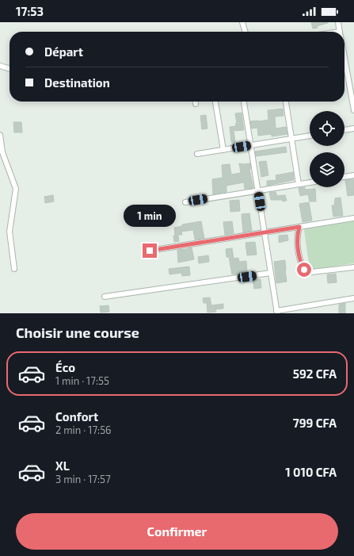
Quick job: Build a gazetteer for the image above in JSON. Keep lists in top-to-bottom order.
{
  "page": {
    "status": "17:53",
    "banner": ["Départ", "Destination"],
    "bubble": "1 min",
    "heading": "Choisir une course",
    "list": [
      {
        "name": "Éco",
        "note": "1 min · 17:55",
        "value": "592 CFA"
      },
      {
        "name": "Confort",
        "note": "2 min · 17:56",
        "value": "799 CFA"
      },
      {
        "name": "XL",
        "note": "3 min · 17:57",
        "value": "1 010 CFA"
      }
    ],
    "buttons": "Confirmer"
  }
}
